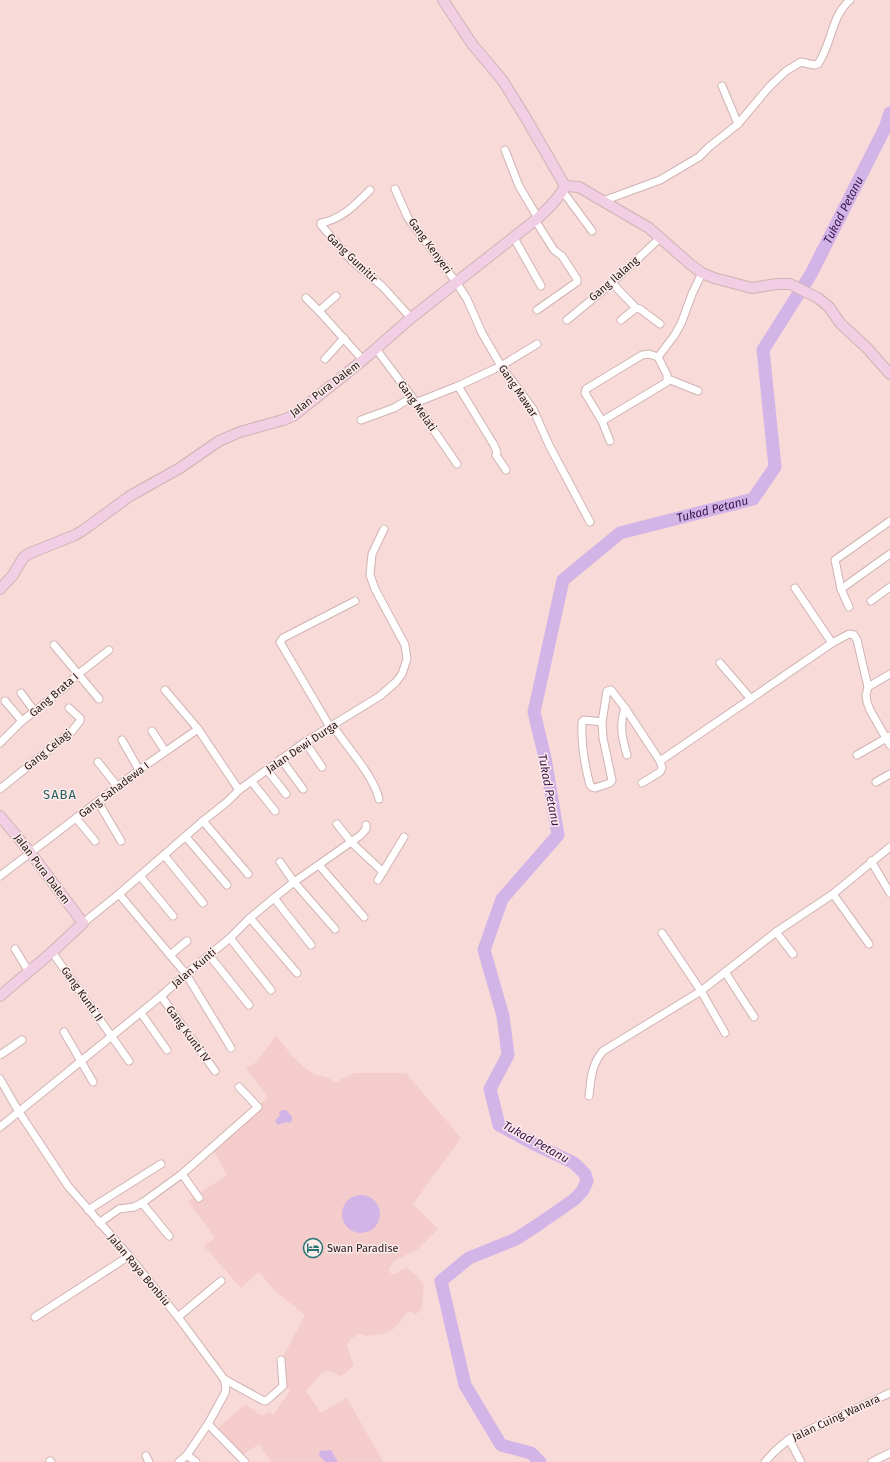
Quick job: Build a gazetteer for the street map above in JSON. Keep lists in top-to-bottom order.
{
  "streets": {
    "street": [
      "Gang Kenyeri",
      "Gang Gumitir",
      "Gang Ilalang",
      "Jalan Pura Dalem",
      "Gang Mawar",
      "Gang Melati",
      "Gang Brata I",
      "Jalan Dewi Durga",
      "Gang Celagi",
      "Gang Sahadewa I",
      "Jalan Kunti",
      "Gang Kunti II",
      "Gang Kunti IV",
      "Jalan Raya Bonbiu",
      "Jalan Cuing Wanara"
    ]
  },
  "crossings": [
    ["Gang Kenyeri", "Jalan Pura Dalem"],
    ["Gang Kenyeri", "Gang Mawar"],
    ["Gang Gumitir", "Jalan Pura Dalem"],
    ["Jalan Pura Dalem", "Gang Mawar"],
    ["Jalan Pura Dalem", "Gang Melati"],
    ["Jalan Pura Dalem", "Jalan Dewi Durga"],
    ["Jalan Pura Dalem", "Gang Sahadewa I"],
    ["Jalan Kunti", "Gang Kunti II"],
    ["Jalan Kunti", "Gang Kunti IV"],
    ["Jalan Kunti", "Jalan Raya Bonbiu"]
  ],
  "districts": ["SABA"],
  "water": ["Tukad Petanu"],
  "places": {
    "hotel": ["Swan Paradise"]
  }
}
